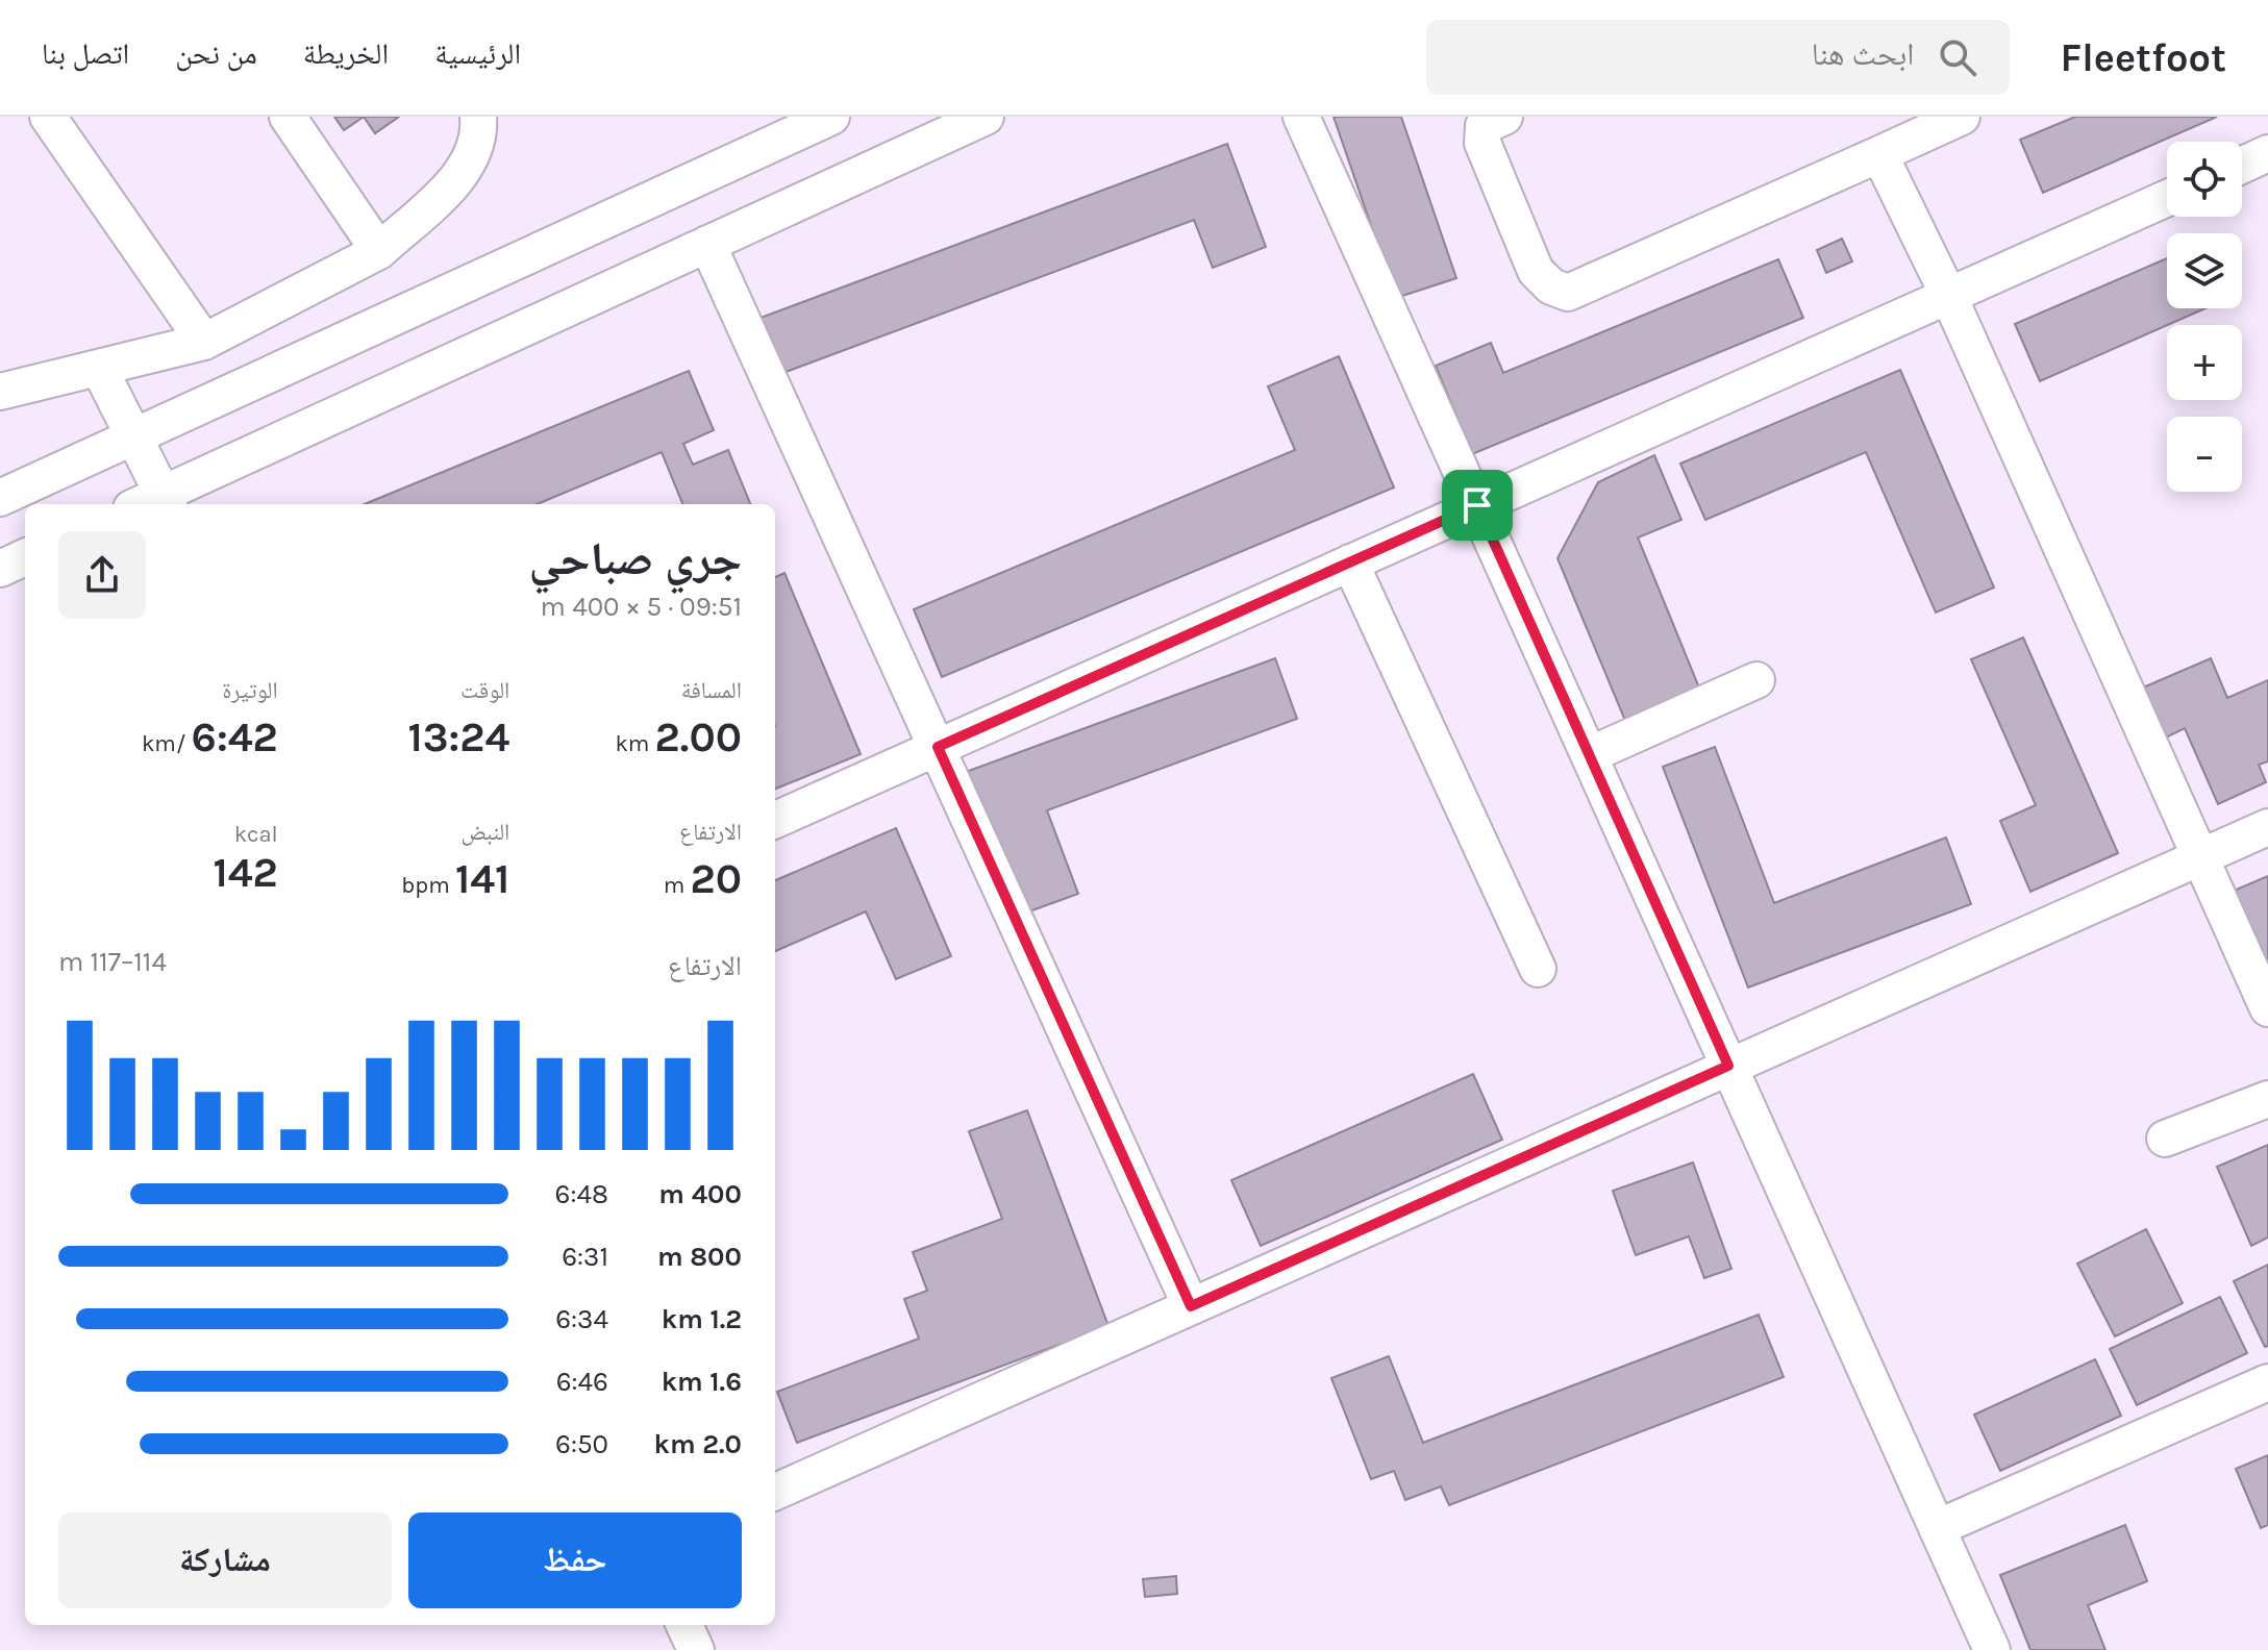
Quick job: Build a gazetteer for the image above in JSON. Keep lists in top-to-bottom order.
{
  "page": {
    "header": "Fleetfoot",
    "search": "ابحث هنا",
    "nav": [
      "الرئيسية",
      "الخريطة",
      "من نحن",
      "اتصل بنا"
    ],
    "map_buttons": ["+", "−"],
    "heading": ["جري صباحي", "09:51 · 5 × 400 m"],
    "stats": [
      ["المسافة", "2.00 km"],
      ["الوقت", "13:24"],
      ["الوتيرة", "6:42 /km"],
      ["الارتفاع", "20 m"],
      ["النبض", "141 bpm"],
      ["kcal", "142"]
    ],
    "chart": ["الارتفاع", "114–117 m"],
    "list": [
      {
        "name": "400 m",
        "note": "6:48"
      },
      {
        "name": "800 m",
        "note": "6:31"
      },
      {
        "name": "1.2 km",
        "note": "6:34"
      },
      {
        "name": "1.6 km",
        "note": "6:46"
      },
      {
        "name": "2.0 km",
        "note": "6:50"
      }
    ],
    "buttons": ["حفظ", "مشاركة"]
  }
}
